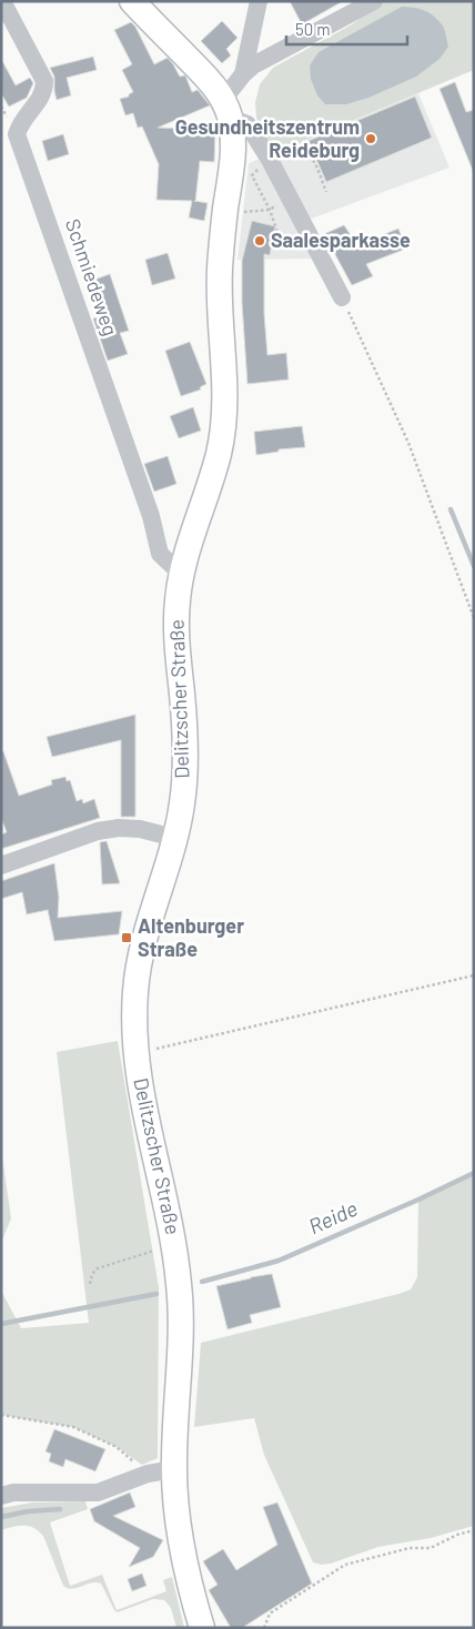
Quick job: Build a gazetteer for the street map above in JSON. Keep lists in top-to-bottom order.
{
  "streets": {
    "main road": ["Delitzscher Straße"],
    "street": ["Schmiedeweg"]
  },
  "crossings": [
    ["Schmiedeweg", "Delitzscher Straße"]
  ],
  "water": ["Reide"],
  "places": {
    "other": ["Gesundheitszentrum Reideburg", "Saalesparkasse"],
    "transit": ["Altenburger Straße"]
  },
  "scale_bar": "50 m"
}
